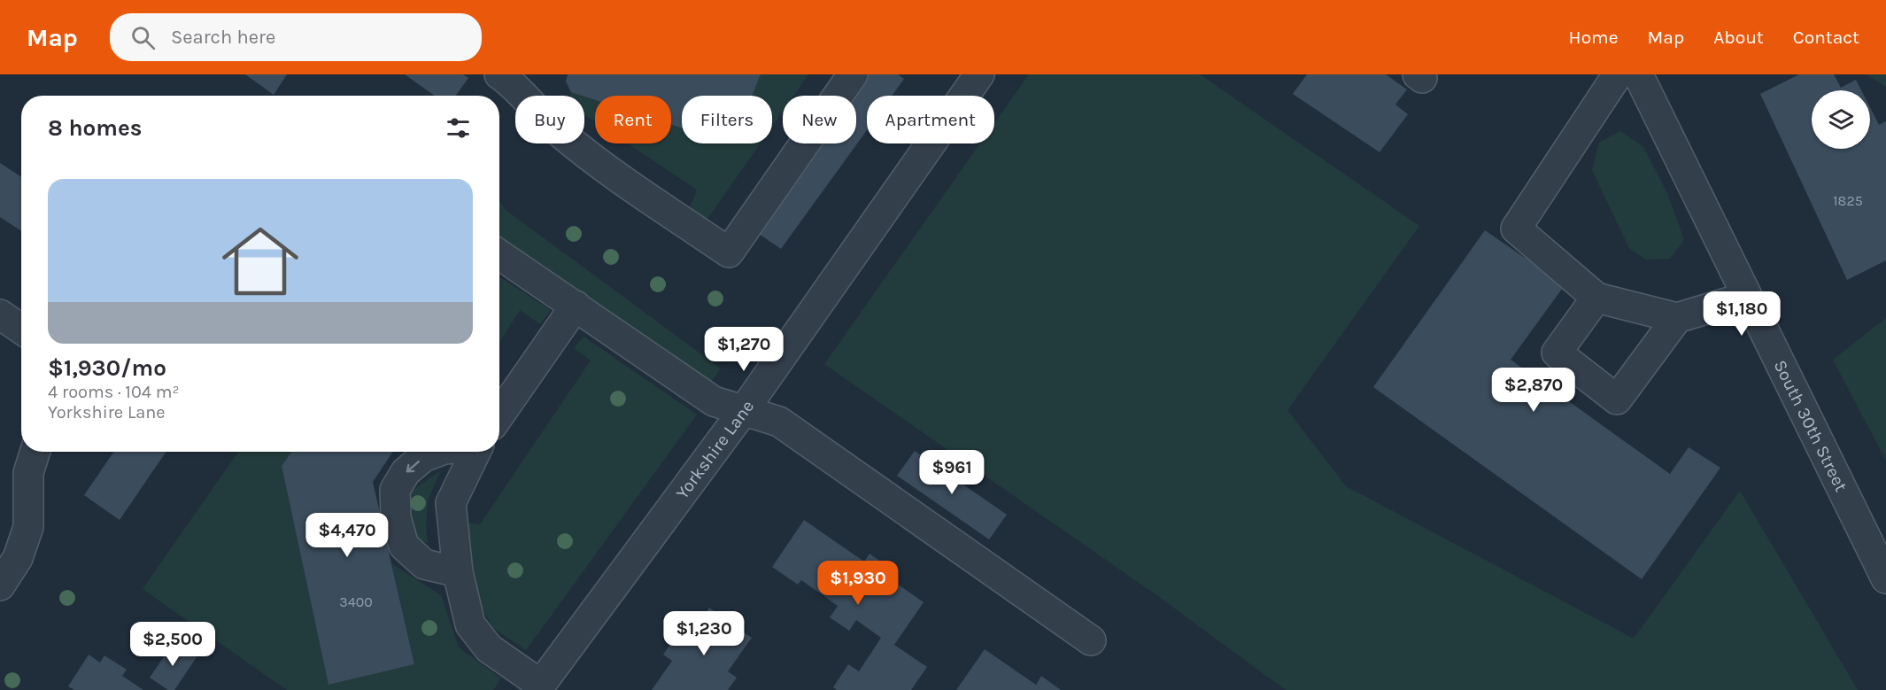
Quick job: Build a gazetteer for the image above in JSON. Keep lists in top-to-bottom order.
{
  "streets": {
    "street": ["South 30th Street", "Yorkshire Lane"]
  },
  "house_numbers": ["1825", "3400"],
  "page": {
    "header": "Map",
    "search": "Search here",
    "nav": [
      "Home",
      "Map",
      "About",
      "Contact"
    ],
    "chip": [
      "Buy",
      "Rent",
      "Filters",
      "New",
      "Apartment"
    ],
    "heading": "8 homes",
    "list": [
      {
        "name": "$1,930/mo",
        "note": "4 rooms · 104 m² · Yorkshire Lane"
      }
    ],
    "price": [
      "$1,180",
      "$1,270",
      "$2,870",
      "$961",
      "$4,470",
      "$1,930",
      "$1,230",
      "$2,500"
    ]
  }
}
